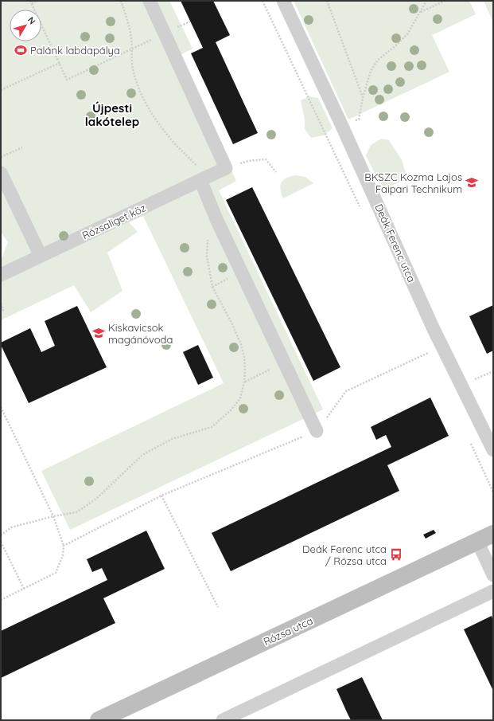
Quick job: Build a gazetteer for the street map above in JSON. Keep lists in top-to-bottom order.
{
  "streets": {
    "street": ["Rózsaliget köz", "Deák Ferenc utca", "Rózsa utca"]
  },
  "districts": ["Újpesti lakótelep"],
  "places": {
    "sports": ["Palánk labdapálya"],
    "school or university": ["BKSZC Kozma Lajos Faipari Technikum", "Kiskavicsok magánóvoda"],
    "bus stop": ["Deák Ferenc utca / Rózsa utca"]
  },
  "north": "top right"
}
